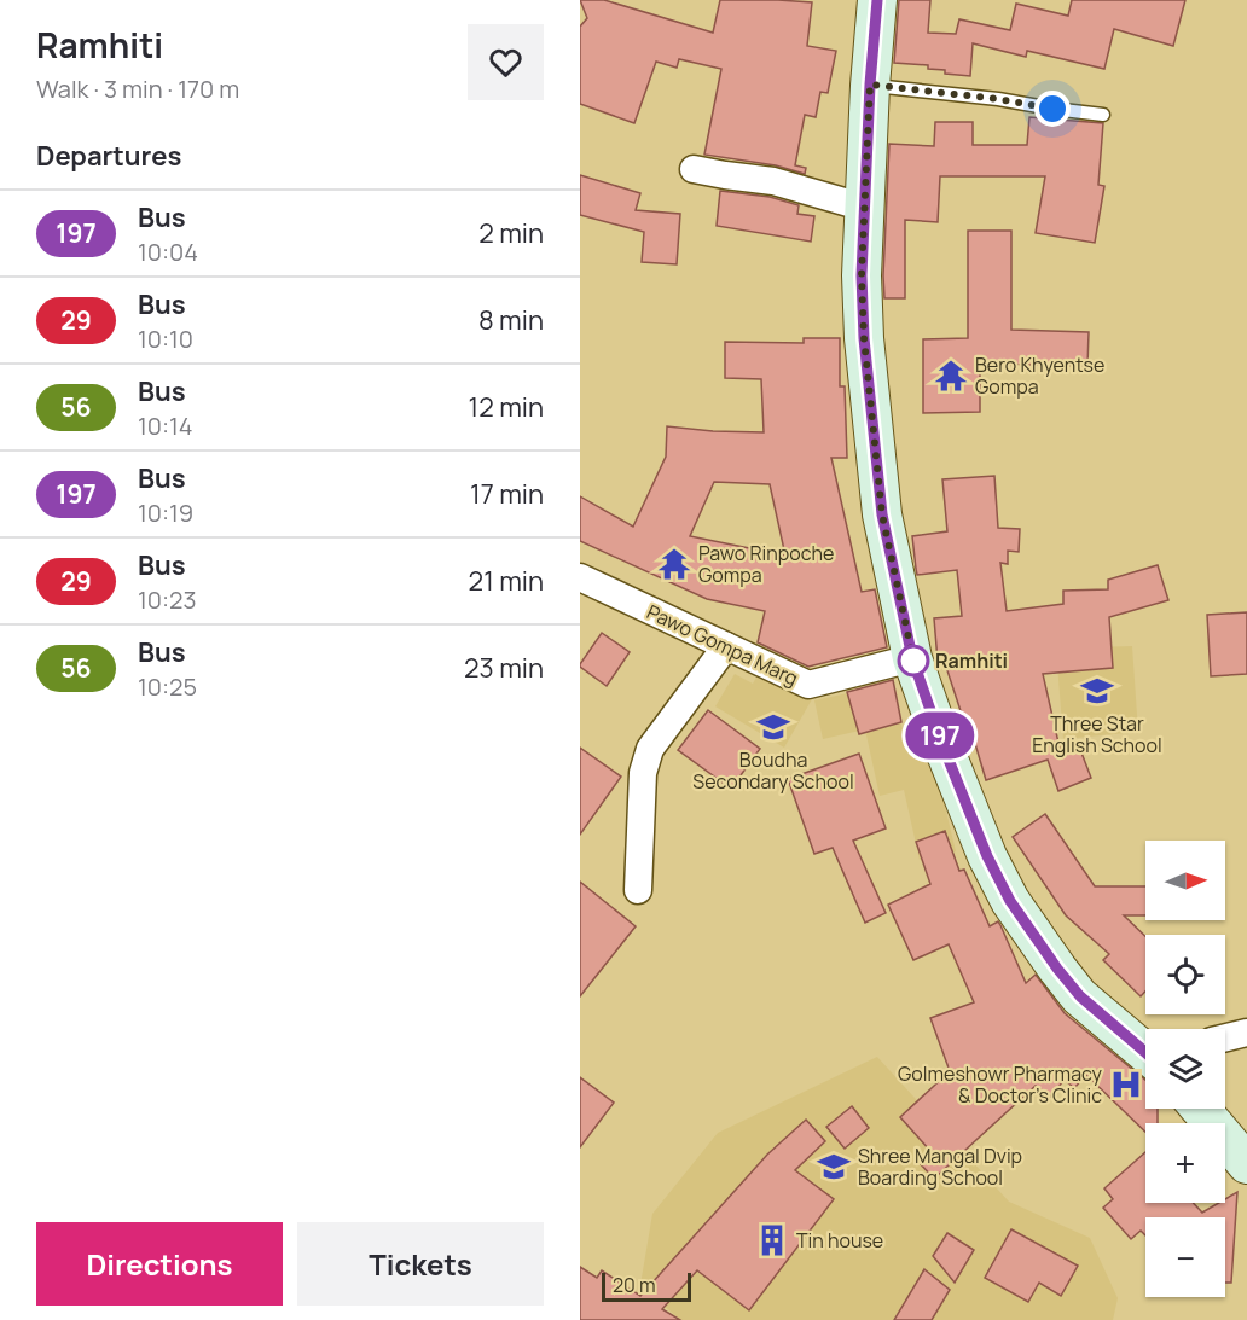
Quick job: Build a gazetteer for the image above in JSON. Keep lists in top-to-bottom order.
{
  "streets": {
    "street": ["Pawo Gompa Marg"]
  },
  "places": {
    "temple": ["Bero Khyentse Gompa", "Pawo Rinpoche Gompa"],
    "other": ["Ramhiti"],
    "school or university": ["Three Star English School", "Boudha Secondary School", "Shree Mangal Dvip Boarding School"],
    "hospital": ["Golmeshowr Pharmacy & Doctor's Clinic"],
    "building": ["Tin house"]
  },
  "lines": ["bus line 197"],
  "scale_bar": "20 m",
  "north": "right",
  "page": {
    "heading": [
      ["Ramhiti", "Walk · 3 min · 170 m"],
      "Departures"
    ],
    "on_map": "197",
    "list": [
      {
        "mark": "197",
        "name": "Bus",
        "note": "10:04",
        "value": "2 min"
      },
      {
        "mark": "29",
        "name": "Bus",
        "note": "10:10",
        "value": "8 min"
      },
      {
        "mark": "56",
        "name": "Bus",
        "note": "10:14",
        "value": "12 min"
      },
      {
        "mark": "197",
        "name": "Bus",
        "note": "10:19",
        "value": "17 min"
      },
      {
        "mark": "29",
        "name": "Bus",
        "note": "10:23",
        "value": "21 min"
      },
      {
        "mark": "56",
        "name": "Bus",
        "note": "10:25",
        "value": "23 min"
      }
    ],
    "map_buttons": ["+", "−"],
    "buttons": ["Directions", "Tickets"],
    "scale": "20 m"
  }
}
